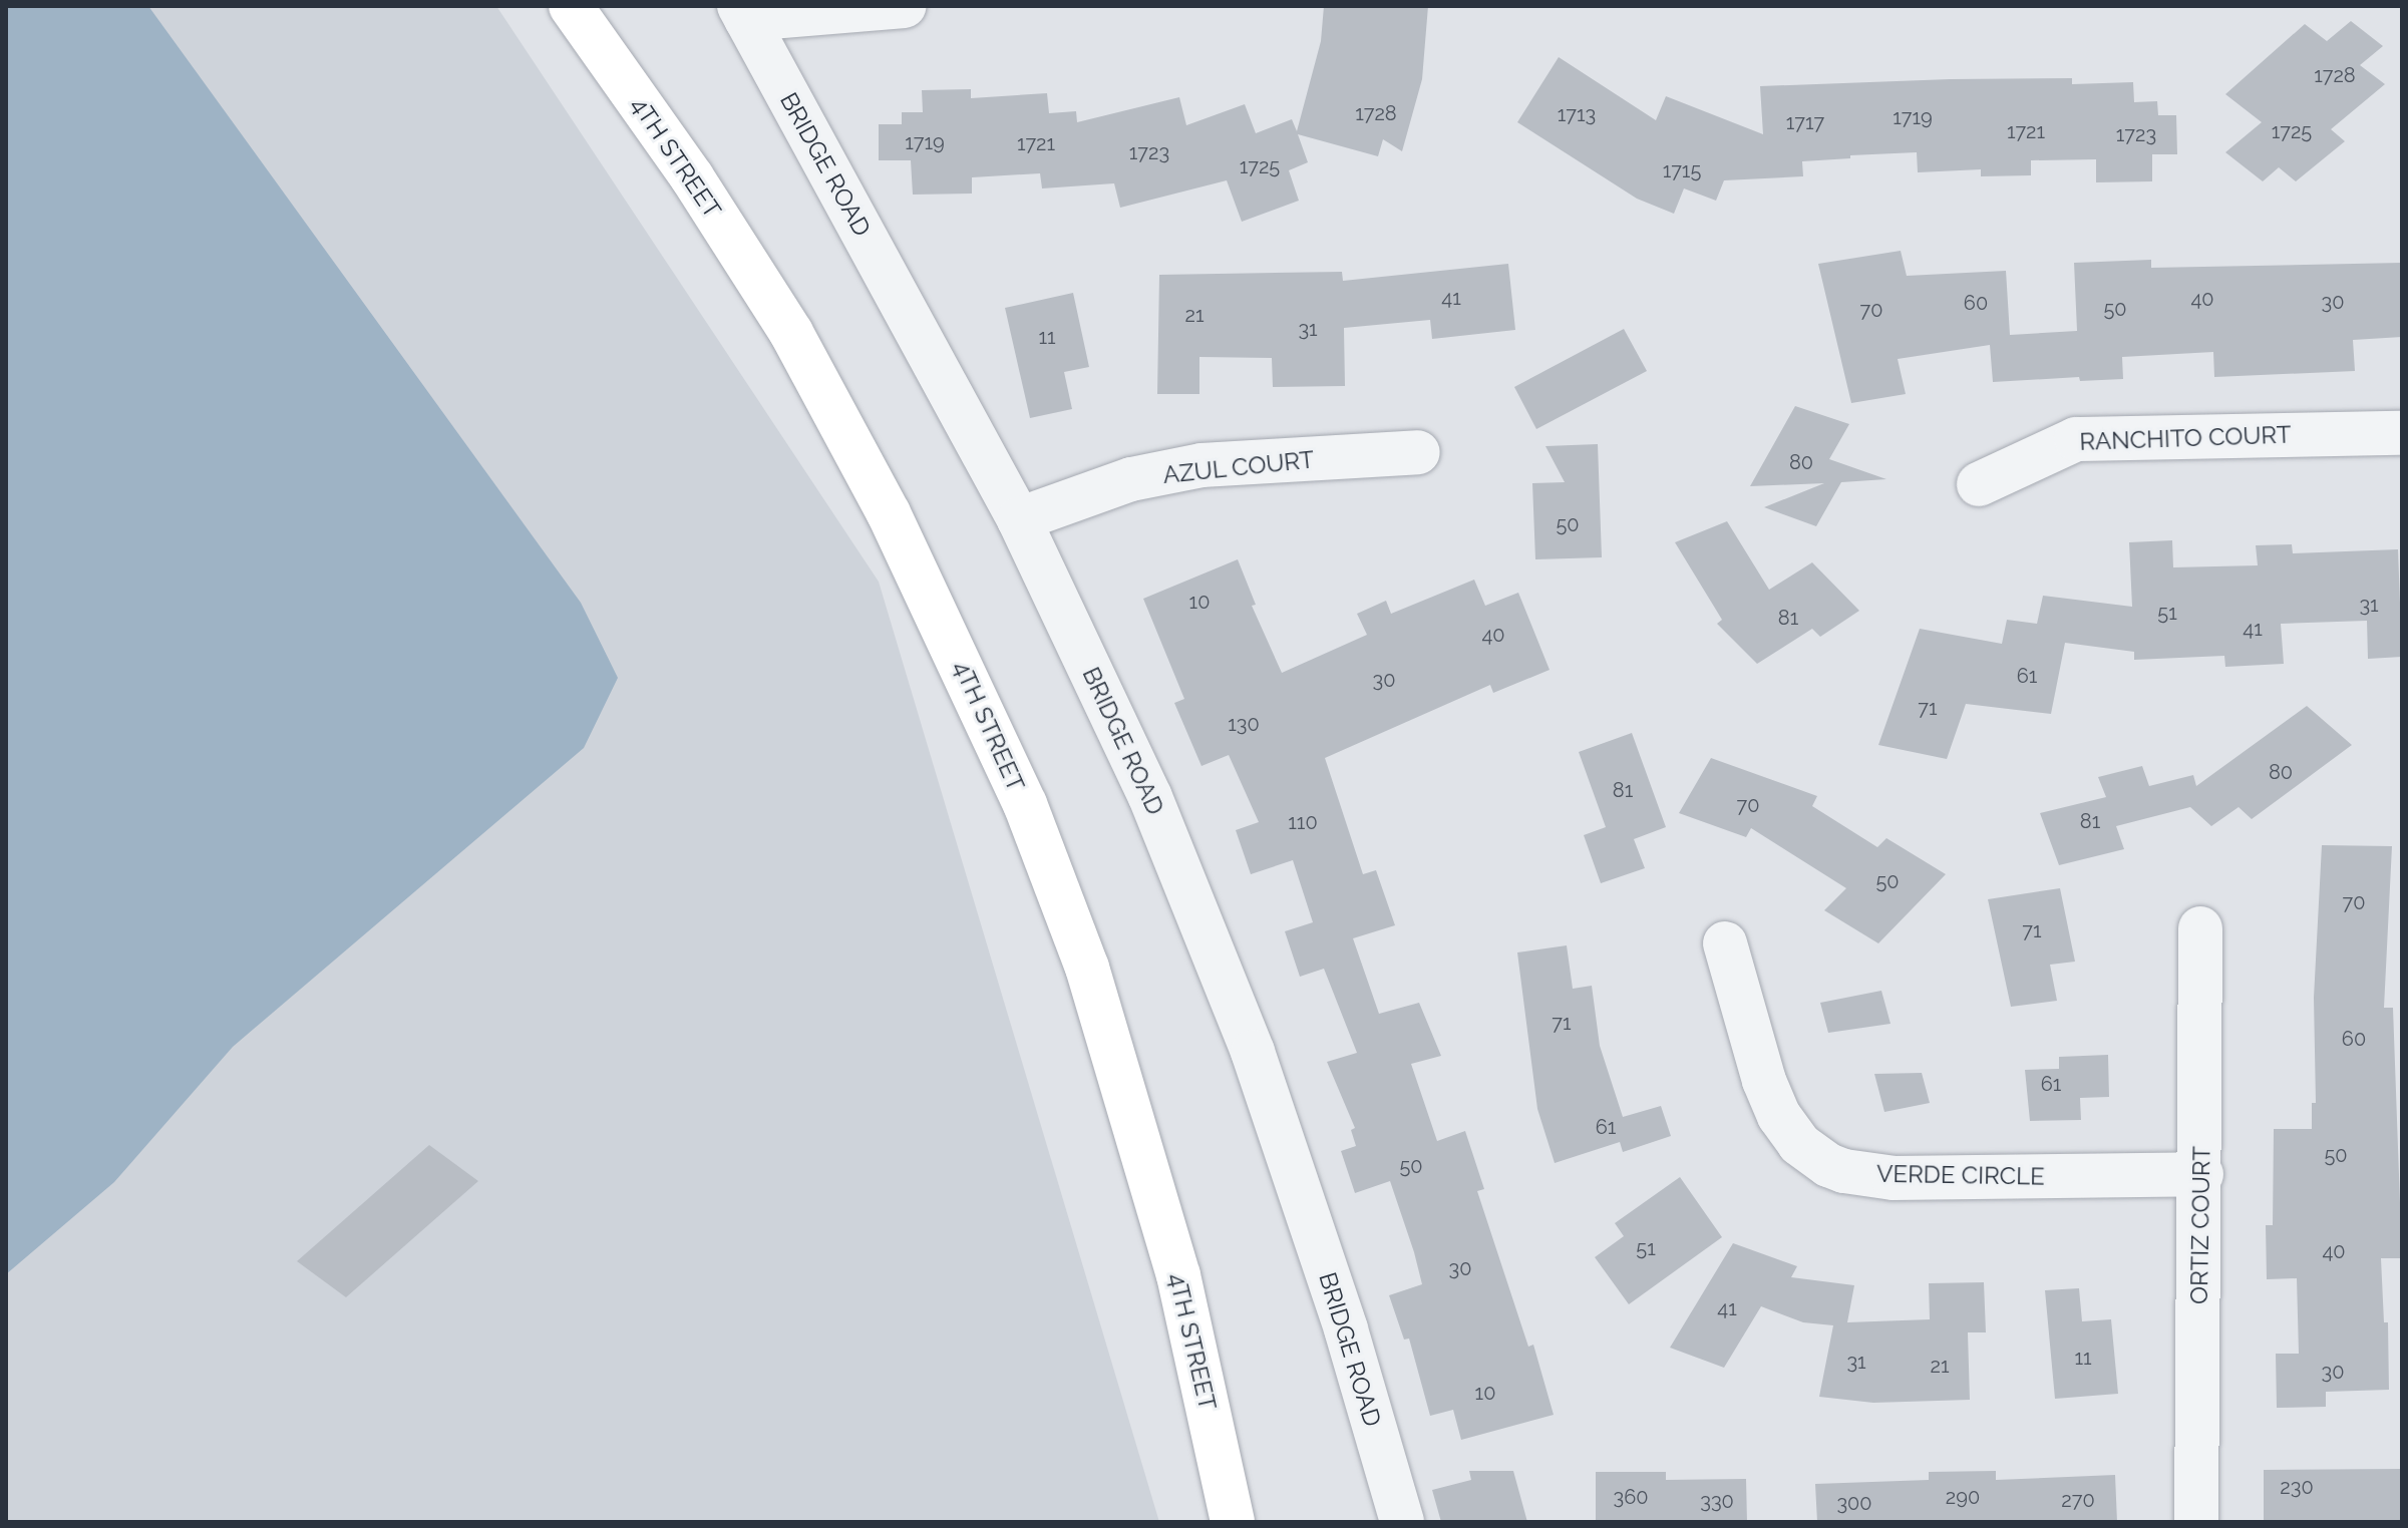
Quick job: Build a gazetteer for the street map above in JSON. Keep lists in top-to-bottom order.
{
  "streets": {
    "main road": ["4TH STREET"],
    "street": [
      "BRIDGE ROAD",
      "RANCHITO COURT",
      "AZUL COURT",
      "VERDE CIRCLE",
      "ORTIZ COURT"
    ]
  },
  "crossings": [
    ["BRIDGE ROAD", "AZUL COURT"],
    ["VERDE CIRCLE", "ORTIZ COURT"]
  ],
  "house_numbers": [
    "1728",
    "1728",
    "1713",
    "1719",
    "1717",
    "1721",
    "1725",
    "1723",
    "1719",
    "1721",
    "1723",
    "1725",
    "1715",
    "41",
    "40",
    "30",
    "60",
    "50",
    "70",
    "21",
    "31",
    "11",
    "80",
    "50",
    "10",
    "31",
    "51",
    "81",
    "41",
    "40",
    "61",
    "30",
    "71",
    "130",
    "80",
    "81",
    "70",
    "81",
    "110",
    "50",
    "70",
    "71",
    "71",
    "60",
    "61",
    "61",
    "50",
    "50",
    "51",
    "40",
    "30",
    "41",
    "11",
    "31",
    "21",
    "30",
    "10",
    "230",
    "360",
    "290",
    "270",
    "330",
    "300"
  ]
}
